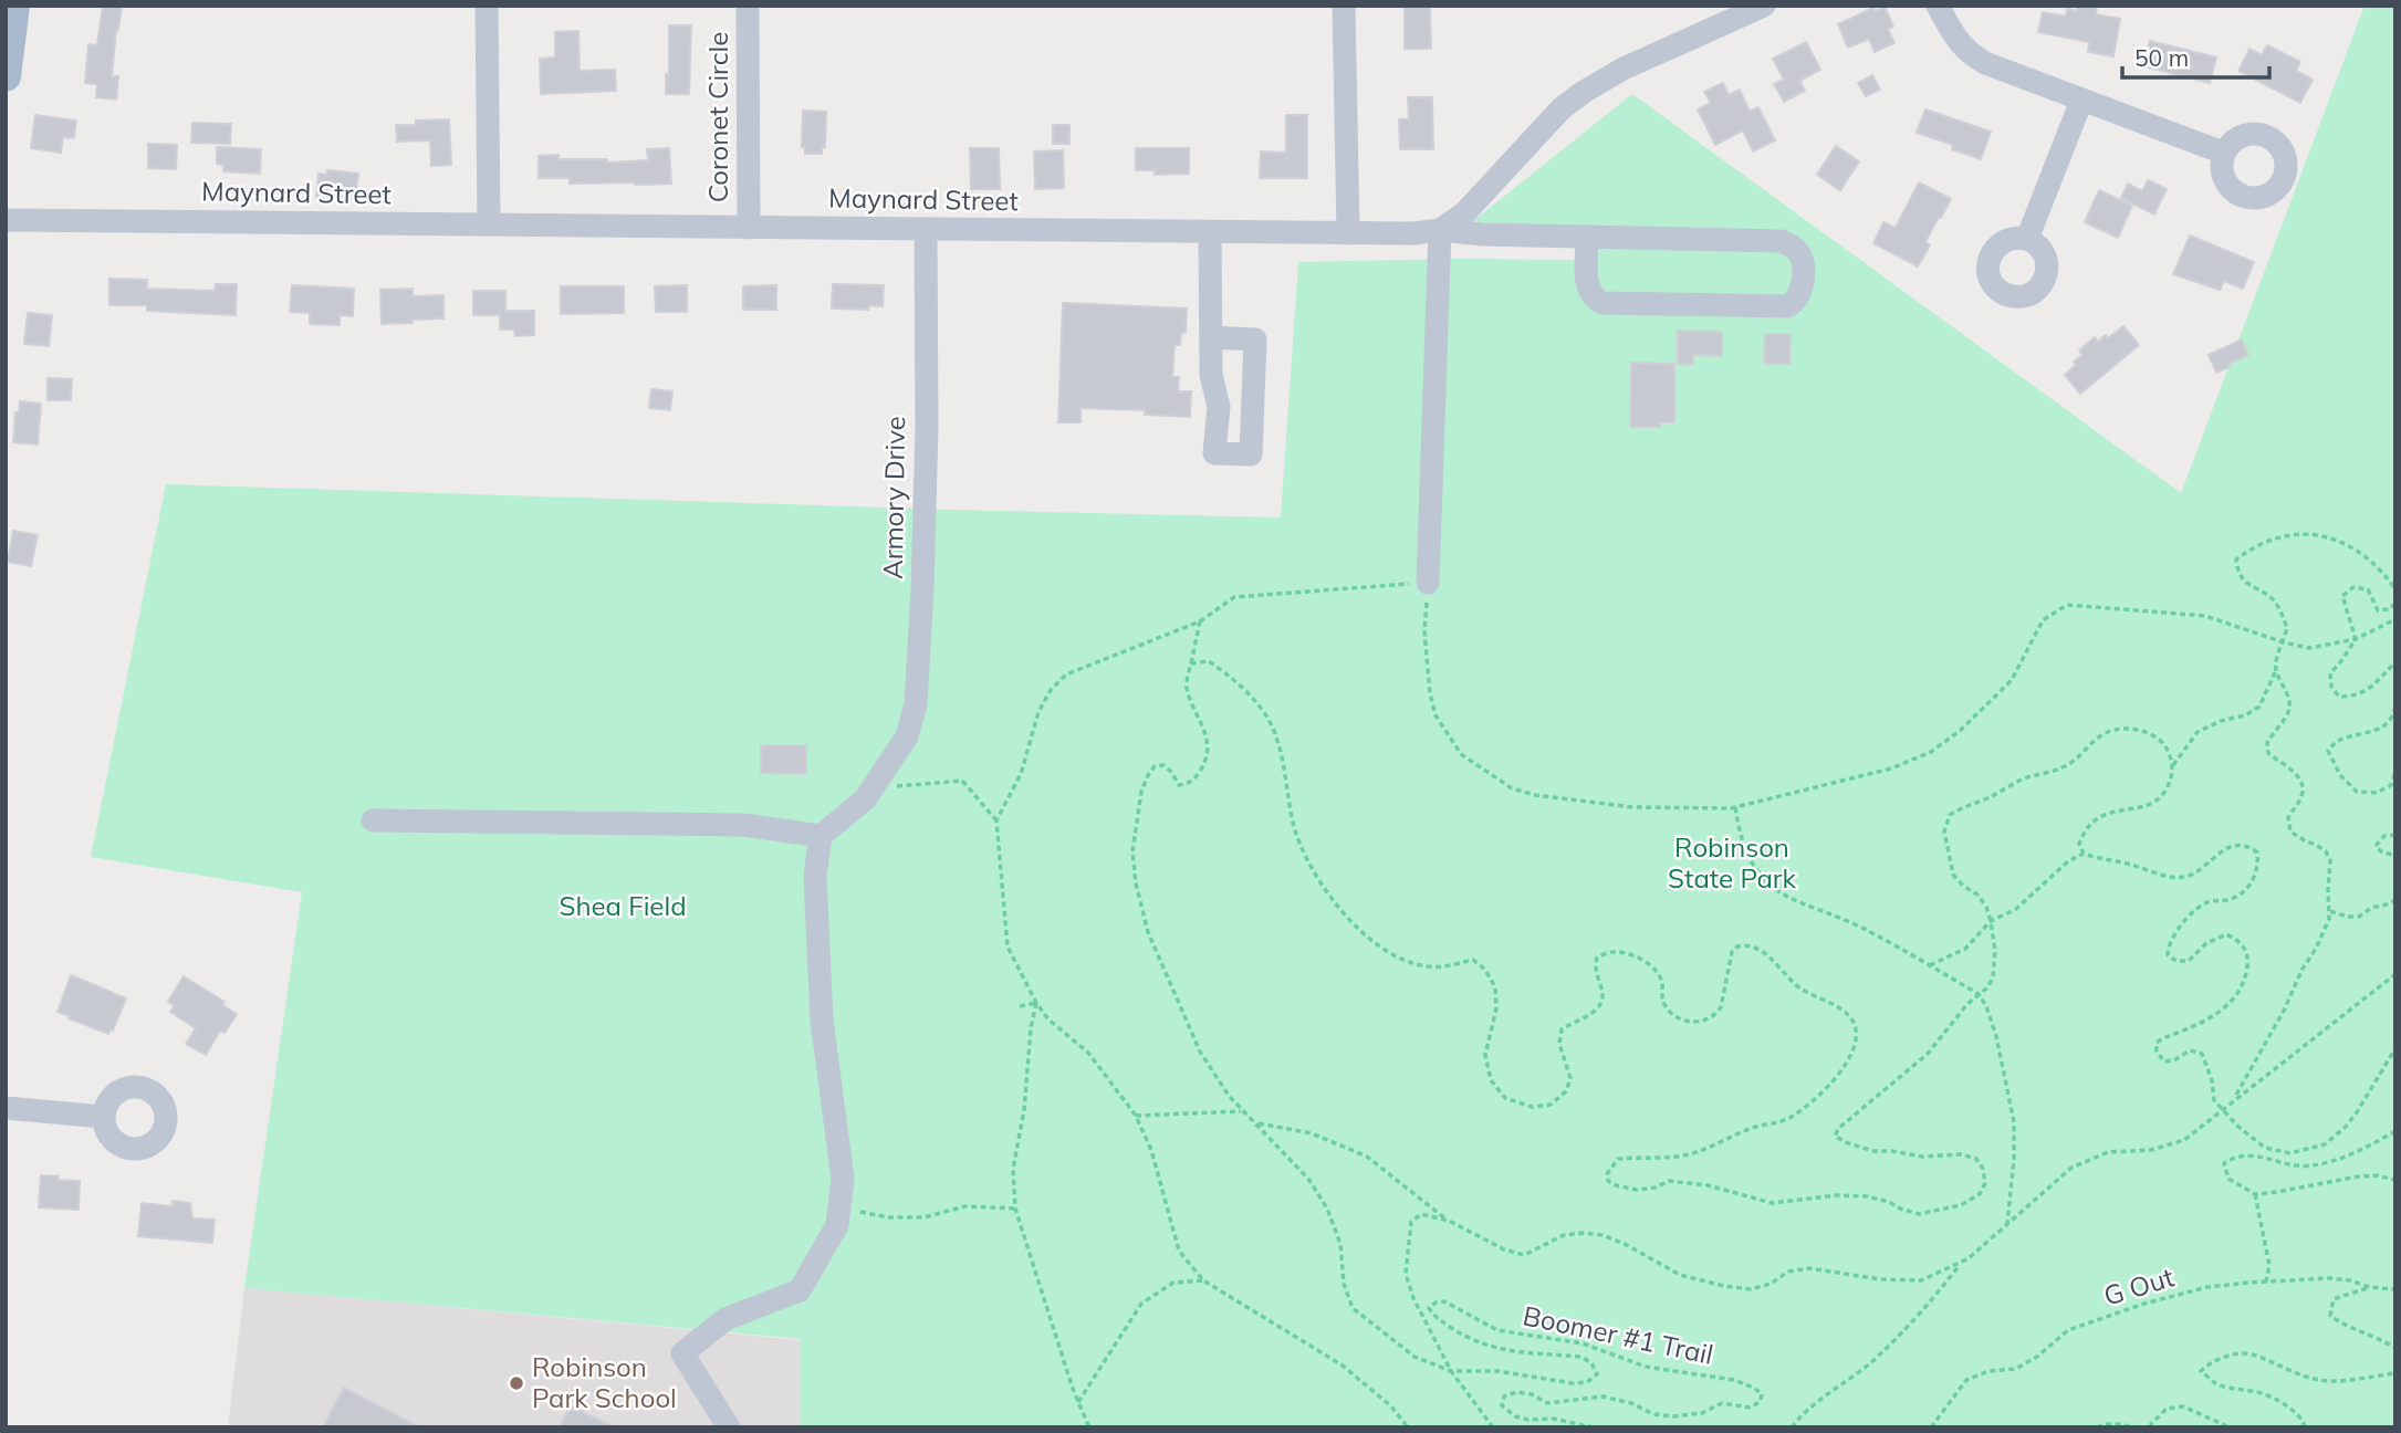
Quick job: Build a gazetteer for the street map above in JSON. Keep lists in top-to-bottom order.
{
  "streets": {
    "street": ["Coronet Circle", "Maynard Street", "Armory Drive"],
    "path": ["G Out", "Boomer #1 Trail"]
  },
  "crossings": [
    ["Coronet Circle", "Maynard Street"],
    ["Maynard Street", "Armory Drive"]
  ],
  "parks": ["Robinson State Park", "Shea Field"],
  "places": ["Robinson Park School"],
  "scale_bar": "50 m"
}
